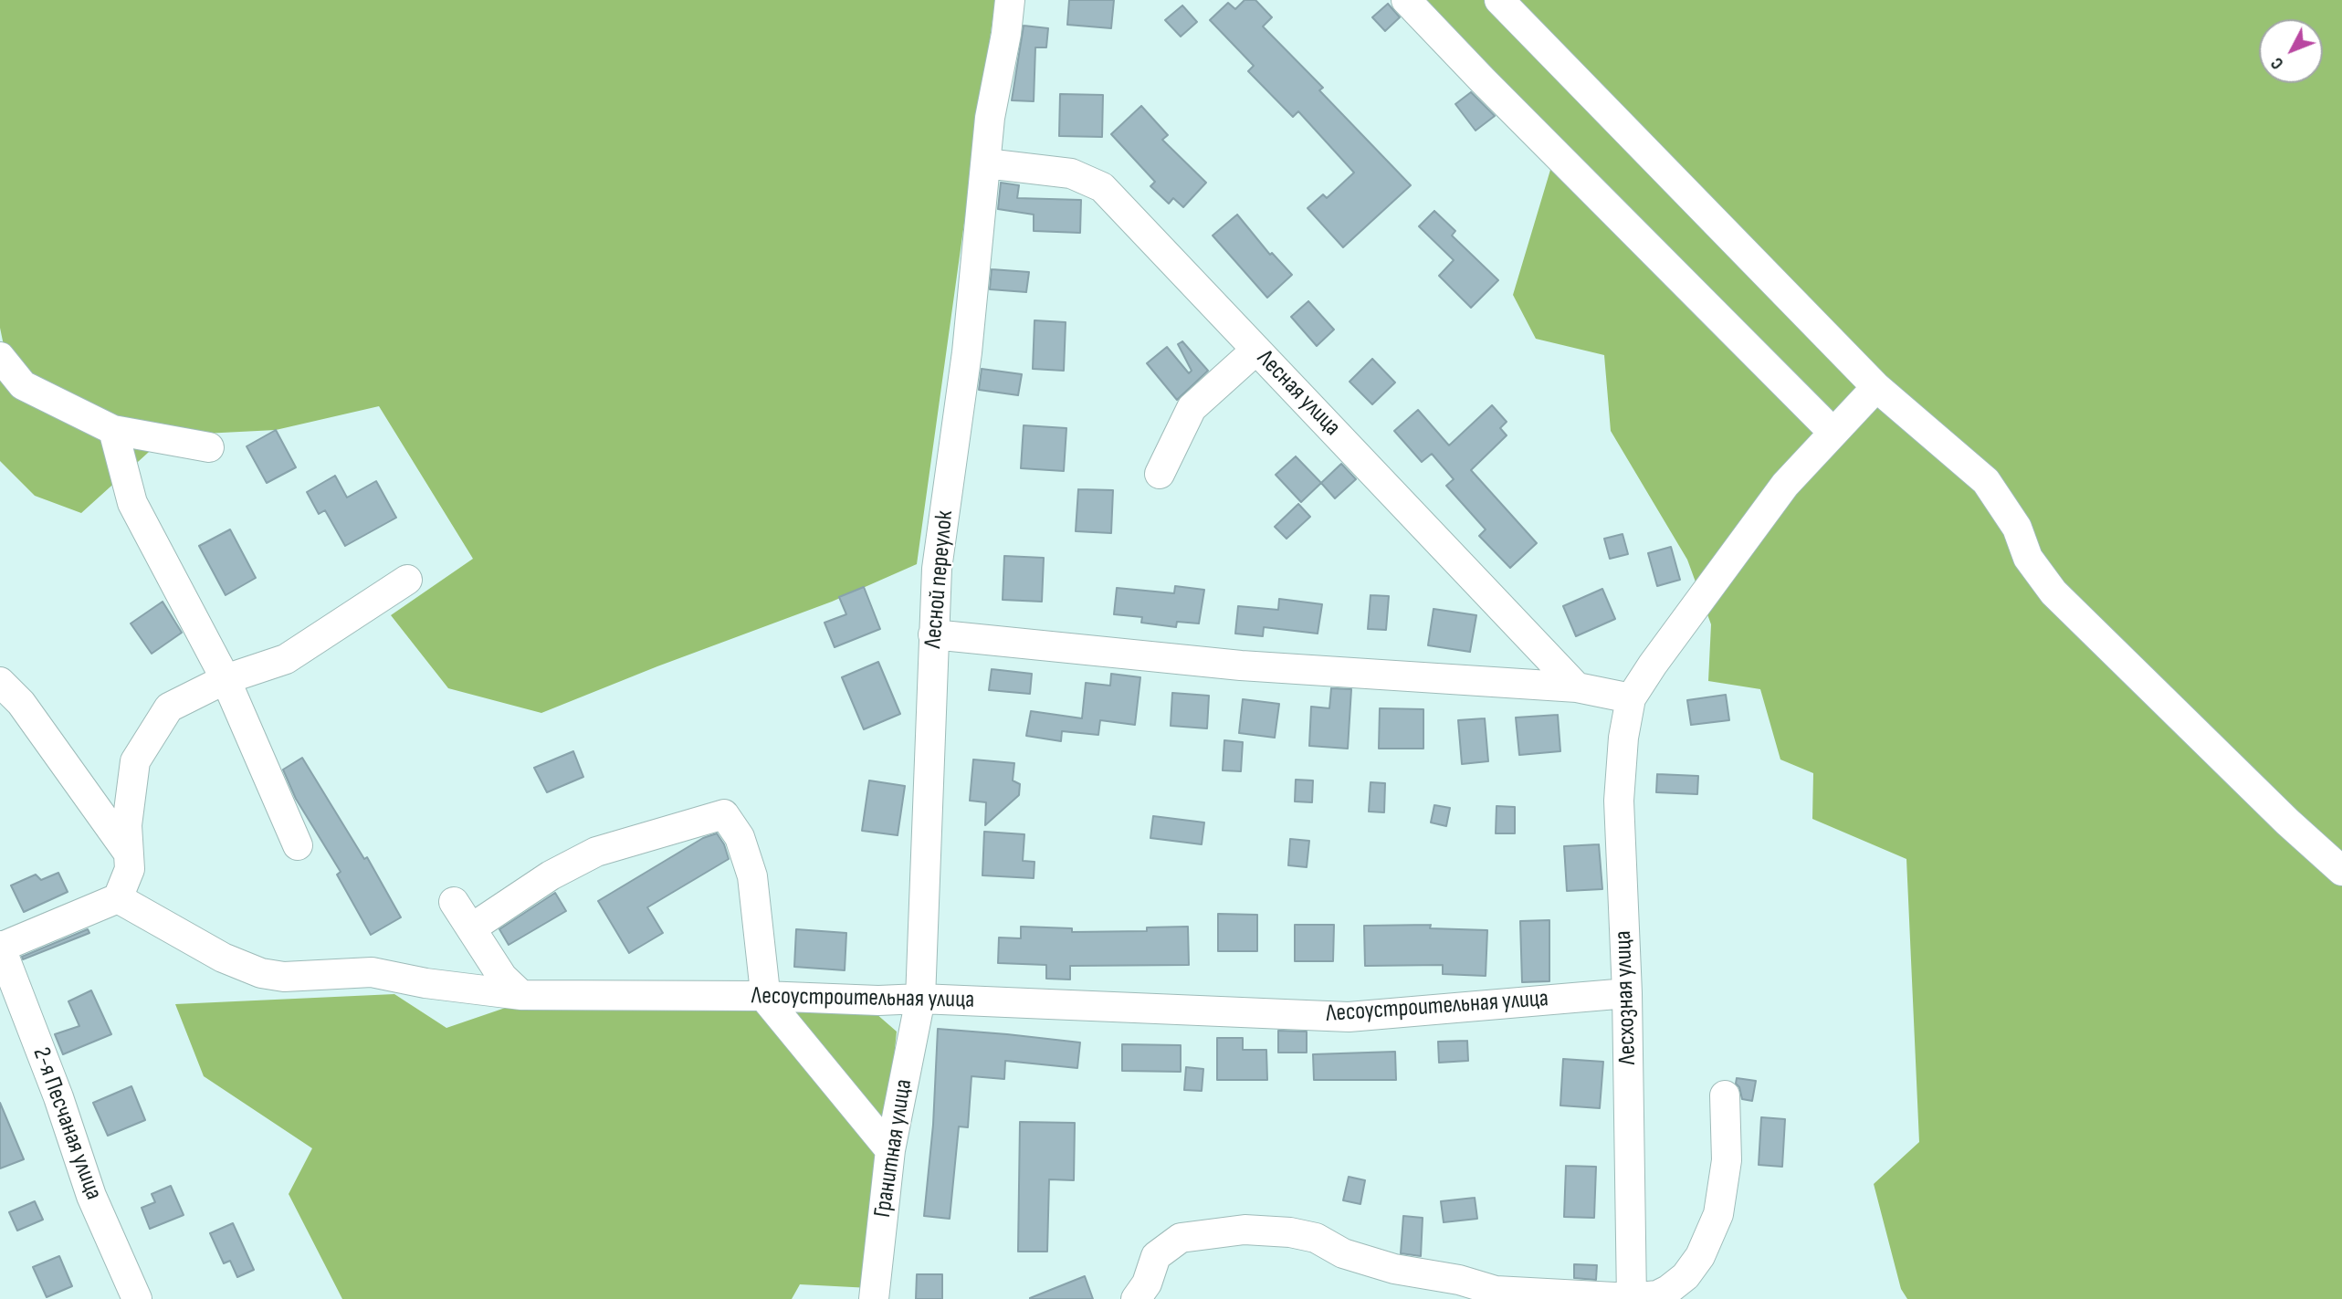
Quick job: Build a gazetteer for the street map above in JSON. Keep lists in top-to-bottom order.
{
  "streets": {
    "street": [
      "Лесная улица",
      "Лесной переулок",
      "Лесхозная улица",
      "Лесоустроительная улица",
      "2-я Песчаная улица",
      "Гранитная улица"
    ]
  },
  "crossings": [
    ["Лесная улица", "Лесной переулок"],
    ["Лесной переулок", "Лесоустроительная улица"],
    ["Лесной переулок", "Гранитная улица"],
    ["Лесхозная улица", "Лесоустроительная улица"],
    ["Лесоустроительная улица", "Гранитная улица"]
  ],
  "north": "bottom left"
}
